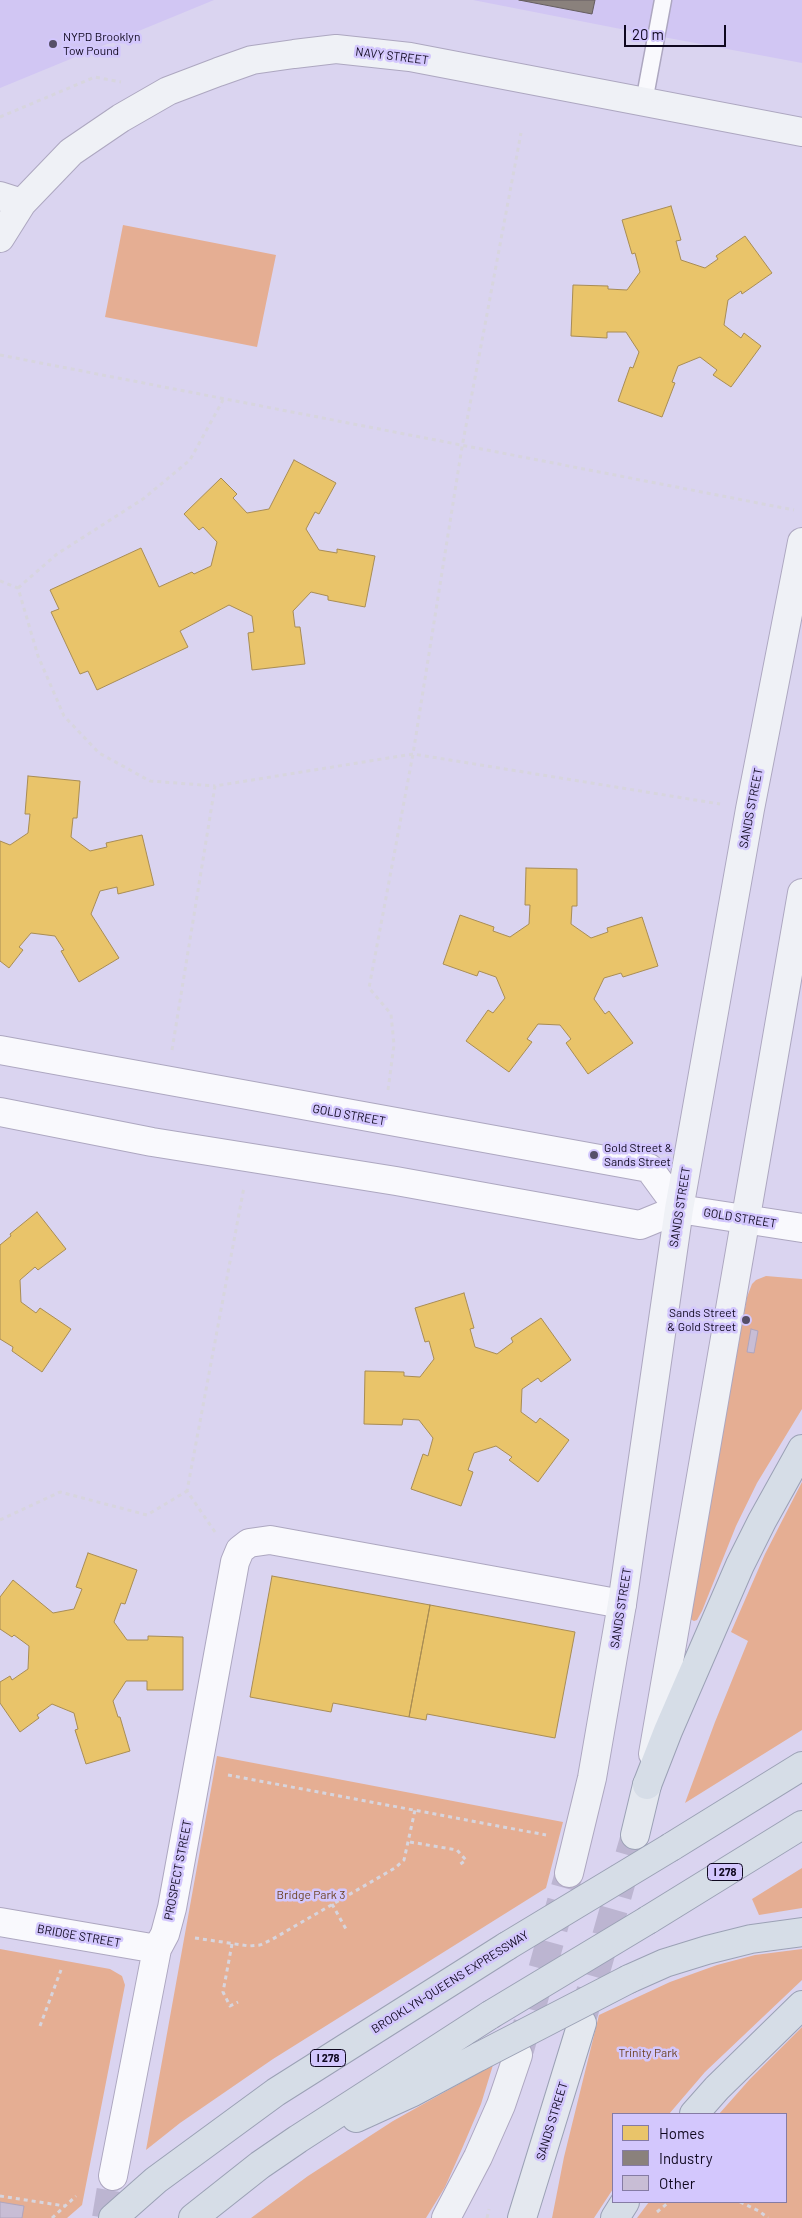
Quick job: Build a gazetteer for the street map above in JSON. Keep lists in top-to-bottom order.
{
  "streets": {
    "highway": ["I 278", "BROOKLYN-QUEENS EXPRESSWAY"],
    "main road": ["NAVY STREET", "SANDS STREET"],
    "street": ["GOLD STREET", "PROSPECT STREET", "BRIDGE STREET"]
  },
  "crossings": [
    ["SANDS STREET", "GOLD STREET"],
    ["PROSPECT STREET", "BRIDGE STREET"]
  ],
  "parks": ["Bridge Park 3", "Trinity Park"],
  "places": ["NYPD Brooklyn Tow Pound", "Gold Street & Sands Street", "Sands Street & Gold Street"],
  "legend": ["Homes", "Industry", "Other"],
  "scale_bar": "20 m"
}
